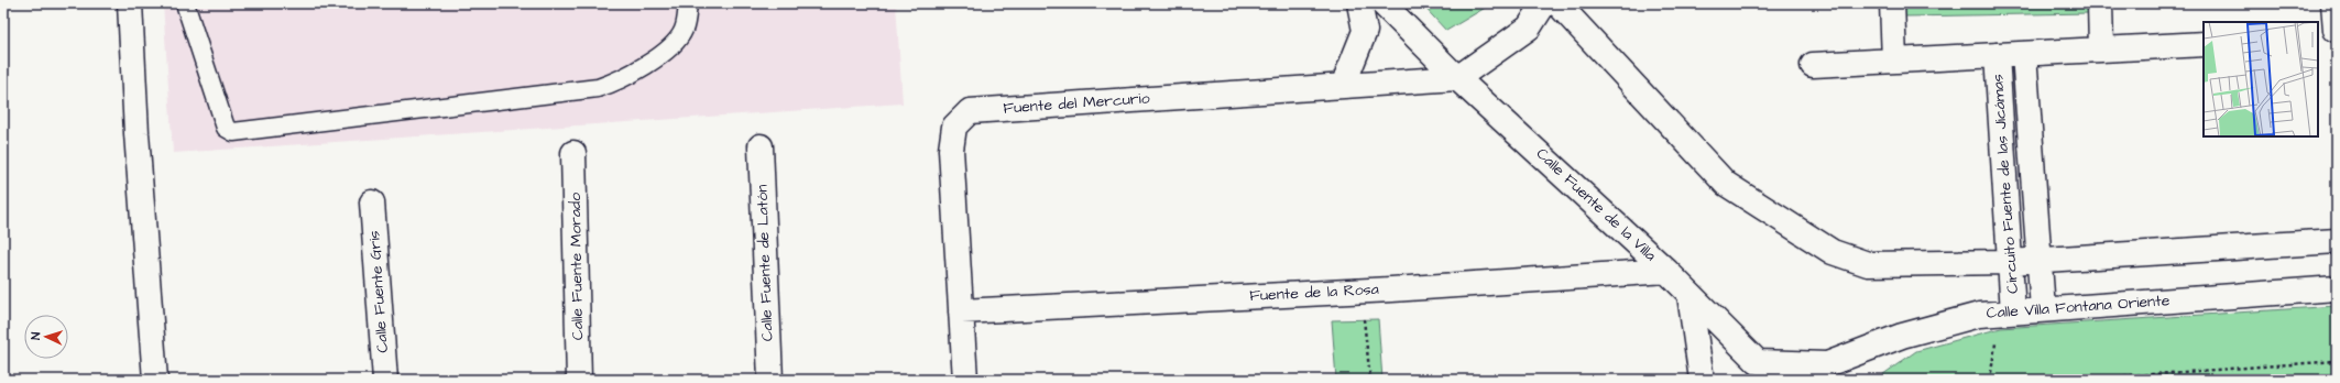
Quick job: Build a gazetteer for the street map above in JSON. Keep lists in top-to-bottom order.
{
  "streets": {
    "street": [
      "Fuente del Mercurio",
      "Circuito Fuente de las Jicámas",
      "Calle Fuente de la Villa",
      "Calle Fuente de Latón",
      "Calle Fuente Morado",
      "Calle Fuente Gris",
      "Fuente de la Rosa",
      "Calle Villa Fontana Oriente"
    ]
  },
  "crossings": [
    ["Fuente del Mercurio", "Calle Fuente de la Villa"],
    ["Fuente del Mercurio", "Fuente de la Rosa"],
    ["Circuito Fuente de las Jicámas", "Calle Villa Fontana Oriente"],
    ["Calle Fuente de la Villa", "Fuente de la Rosa"],
    ["Calle Fuente de la Villa", "Calle Villa Fontana Oriente"]
  ],
  "north": "left"
}
